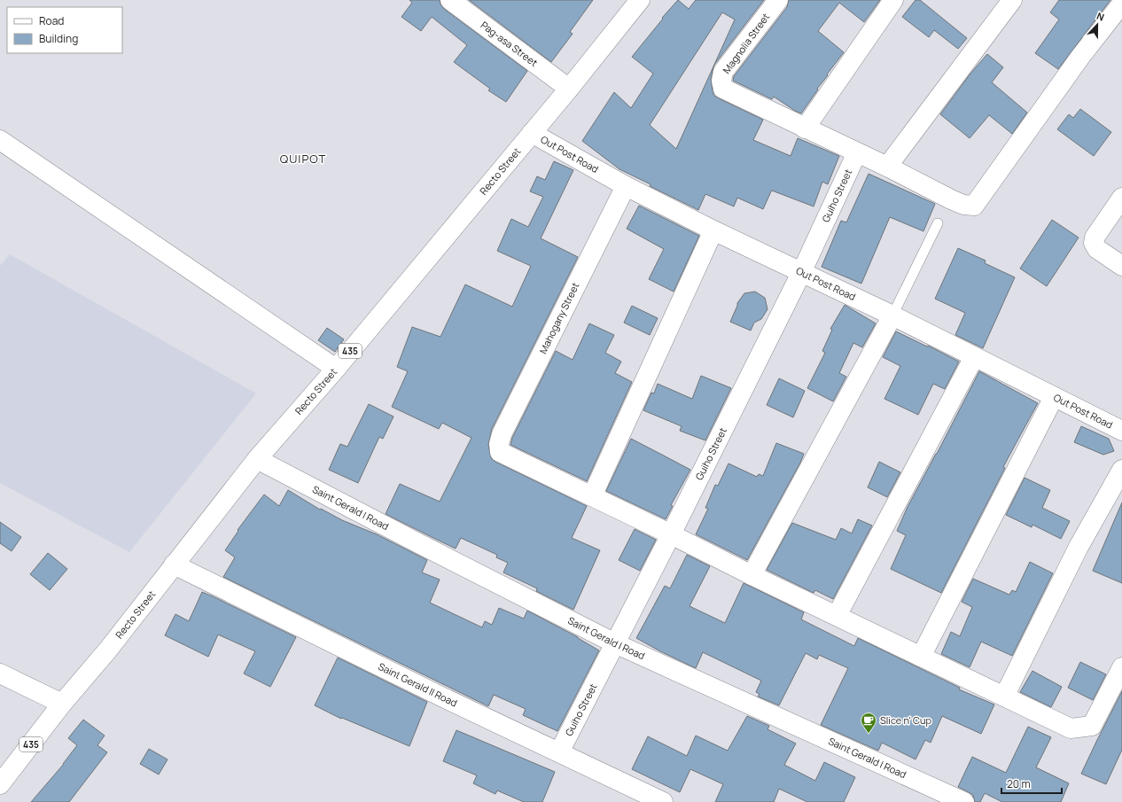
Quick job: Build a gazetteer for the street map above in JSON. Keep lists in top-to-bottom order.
{
  "streets": {
    "street": [
      "Magnolia Street",
      "Pag-asa Street",
      "Out Post Road",
      "Recto Street",
      "Guiho Street",
      "Mahogany Street",
      "435",
      "Saint Gerald I Road",
      "Saint Gerald II Road"
    ]
  },
  "crossings": [
    ["Pag-asa Street", "Recto Street"],
    ["Out Post Road", "Recto Street"],
    ["Out Post Road", "Guiho Street"],
    ["Out Post Road", "Mahogany Street"],
    ["Recto Street", "435"],
    ["Recto Street", "Saint Gerald I Road"],
    ["Recto Street", "Saint Gerald II Road"],
    ["Guiho Street", "Saint Gerald I Road"],
    ["Guiho Street", "Saint Gerald II Road"]
  ],
  "districts": ["QUIPOT"],
  "places": {
    "cafe": ["Slice n' Cup"]
  },
  "legend": ["Road", "Building"],
  "scale_bar": "20 m",
  "north": "top"
}
